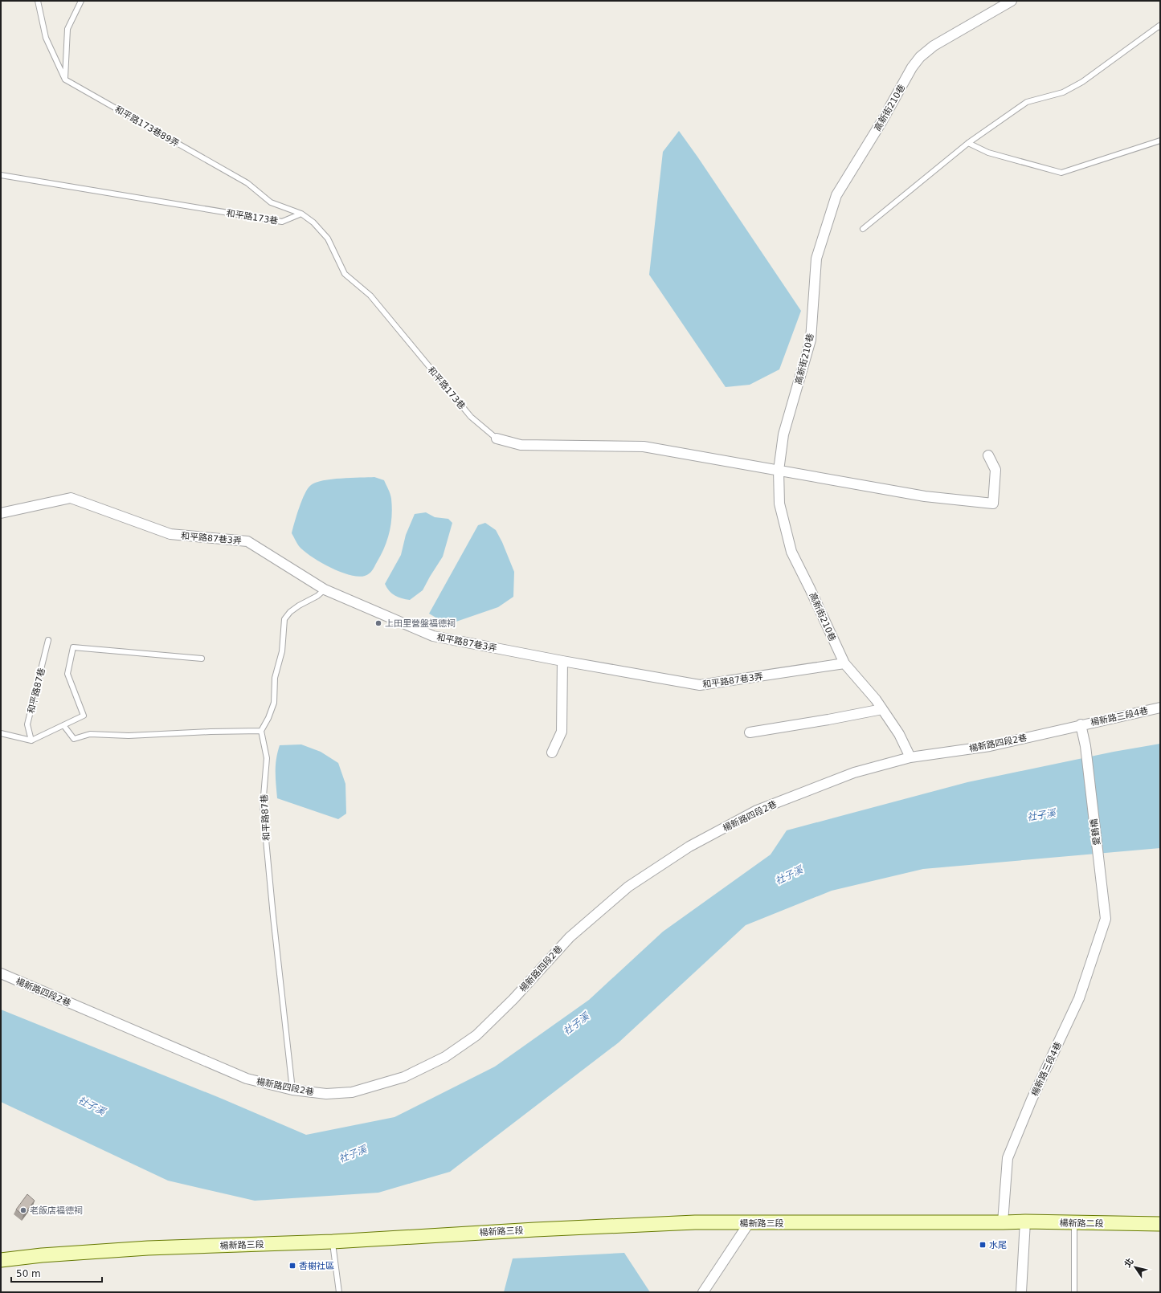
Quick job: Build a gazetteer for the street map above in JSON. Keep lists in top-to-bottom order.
{
  "streets": {
    "main road": ["楊新路三段", "楊新路二段"],
    "street": [
      "高新街210巷",
      "和平路87巷3弄",
      "楊新路三段4巷",
      "楊新路四段2巷",
      "愛鶴橋"
    ],
    "lane": ["和平路173巷89弄", "和平路173巷", "和平路87巷"]
  },
  "crossings": [
    ["高新街210巷", "和平路87巷3弄"],
    ["高新街210巷", "楊新路四段2巷"],
    ["和平路173巷89弄", "和平路173巷"],
    ["和平路87巷", "楊新路四段2巷"],
    ["楊新路三段4巷", "楊新路四段2巷"],
    ["楊新路三段4巷", "愛鶴橋"],
    ["楊新路三段4巷", "楊新路三段"],
    ["楊新路三段4巷", "楊新路二段"],
    ["楊新路三段", "楊新路二段"]
  ],
  "water": ["社子溪"],
  "places": {
    "other": ["上田里營盤福德祠", "老飯店福德祠"],
    "transit": ["水尾", "香榭社區"]
  },
  "scale_bar": "50 m",
  "north": "top left"
}
